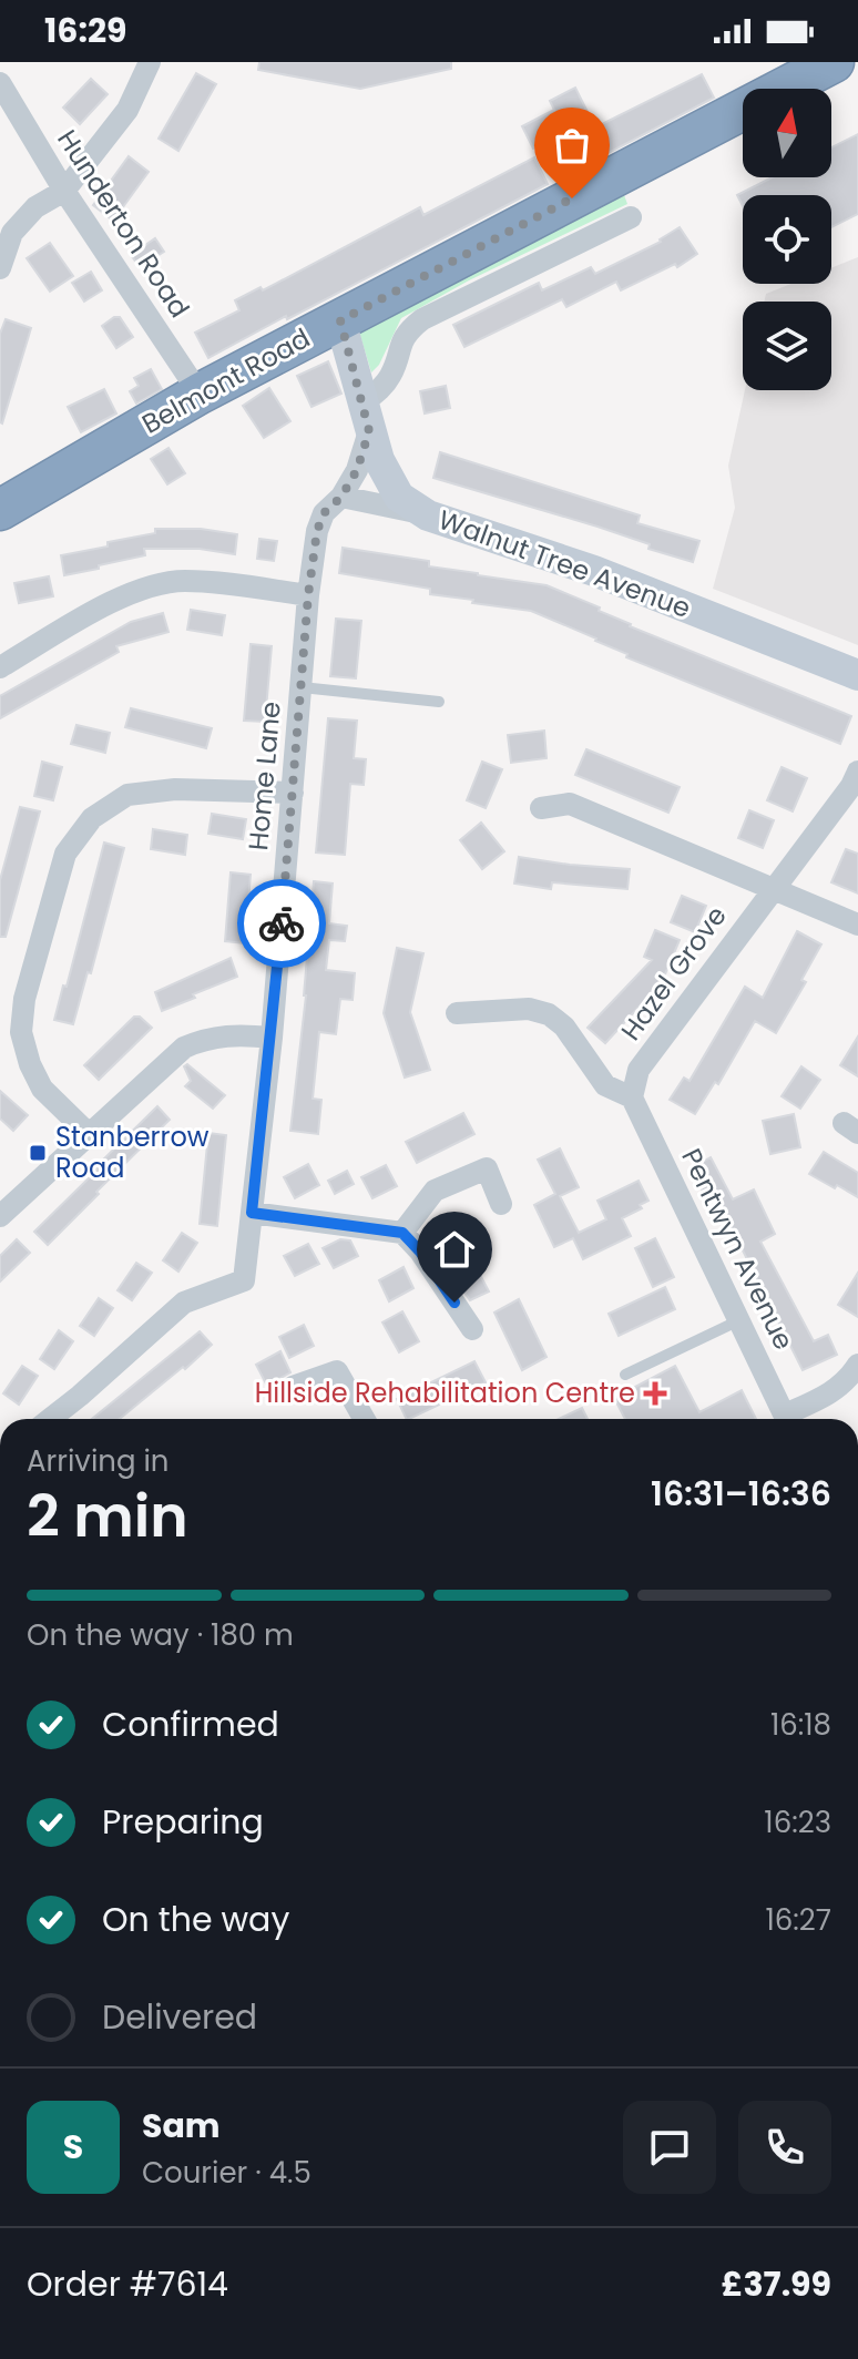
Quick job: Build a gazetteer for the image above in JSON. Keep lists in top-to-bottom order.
{
  "streets": {
    "highway": ["Belmont Road"],
    "street": [
      "Hunderton Road",
      "Walnut Tree Avenue",
      "Home Lane",
      "Hazel Grove",
      "Pentwyn Avenue"
    ]
  },
  "crossings": [
    ["Hunderton Road", "Belmont Road"],
    ["Belmont Road", "Walnut Tree Avenue"],
    ["Walnut Tree Avenue", "Home Lane"],
    ["Hazel Grove", "Pentwyn Avenue"]
  ],
  "places": {
    "transit": ["Stanberrow Road"],
    "health": ["Hillside Rehabilitation Centre"]
  },
  "north": "top",
  "page": {
    "status": "16:29",
    "heading": ["2 min", "Arriving in", "16:31–16:36"],
    "panel": [
      "Sam",
      "Courier · 4.5",
      "Order #7614",
      "£37.99"
    ],
    "bar": "On the way · 180 m",
    "list": [
      ["Confirmed", "16:18"],
      ["Preparing", "16:23"],
      ["On the way", "16:27"],
      "Delivered"
    ],
    "round": "S"
  }
}
